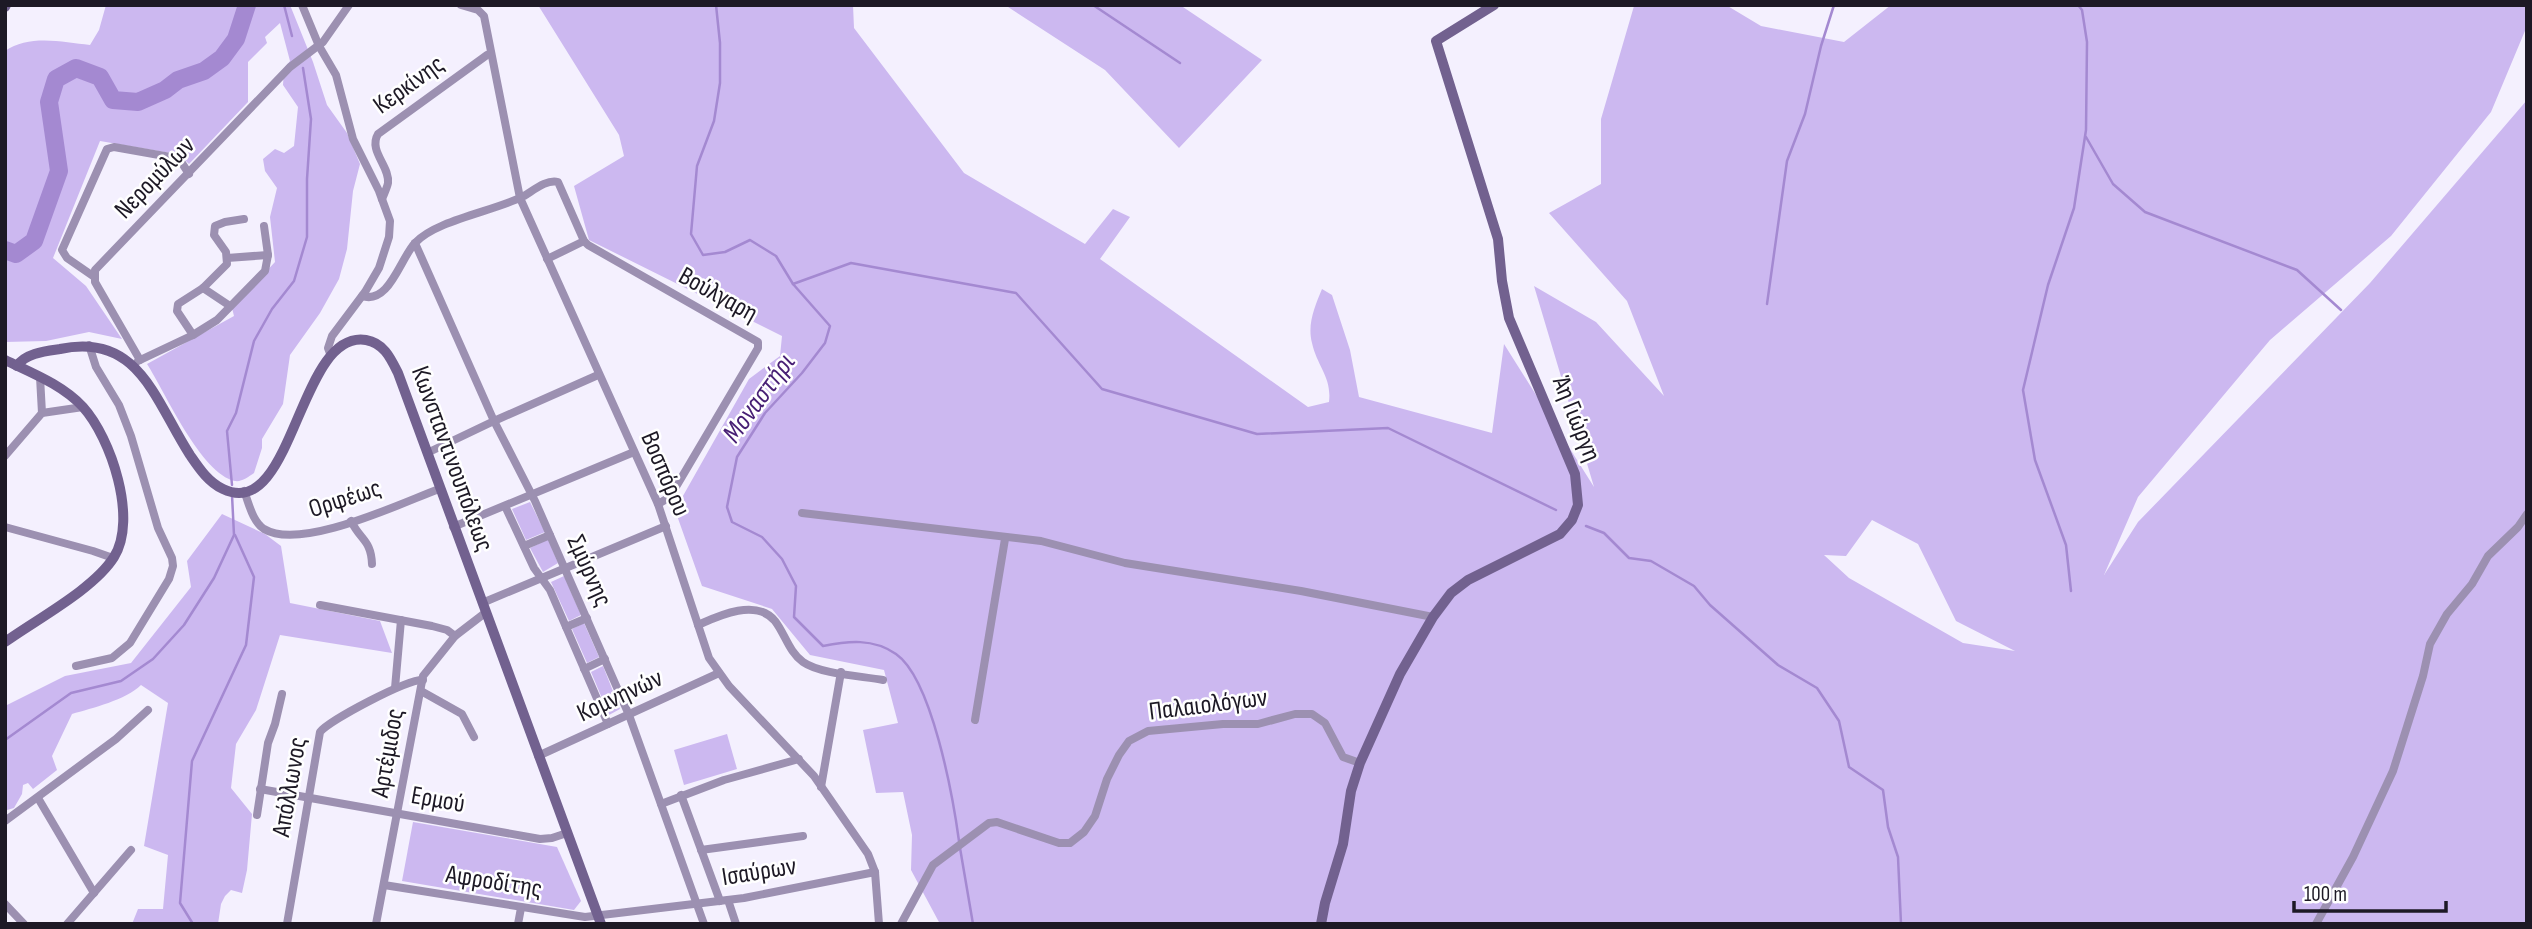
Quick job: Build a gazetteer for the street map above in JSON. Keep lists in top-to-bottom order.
{
  "streets": {
    "main road": ["Άη Γιώργη", "Κωνσταντινουπόλεως"],
    "street": [
      "Κερκίνης",
      "Νερομύλων",
      "Βούλγαρη",
      "Βοσπόρου",
      "Ορφέως",
      "Σμύρνης",
      "Κομνηνών",
      "Παλαιολόγων",
      "Αρτέμιδος",
      "Απόλλωνος",
      "Ερμού",
      "Ισαύρων",
      "Αφροδίτης"
    ]
  },
  "crossings": [
    ["Κερκίνης", "Βοσπόρου"],
    ["Βούλγαρη", "Βοσπόρου"],
    ["Άη Γιώργη", "Παλαιολόγων"],
    ["Κωνσταντινουπόλεως", "Ορφέως"],
    ["Κωνσταντινουπόλεως", "Κομνηνών"],
    ["Κωνσταντινουπόλεως", "Αρτέμιδος"],
    ["Κωνσταντινουπόλεως", "Ερμού"],
    ["Κωνσταντινουπόλεως", "Ισαύρων"],
    ["Κωνσταντινουπόλεως", "Αφροδίτης"],
    ["Βοσπόρου", "Κομνηνών"],
    ["Βοσπόρου", "Αρτέμιδος"],
    ["Βοσπόρου", "Ισαύρων"],
    ["Σμύρνης", "Κομνηνών"],
    ["Σμύρνης", "Αρτέμιδος"],
    ["Σμύρνης", "Ισαύρων"],
    ["Αρτέμιδος", "Απόλλωνος"],
    ["Αρτέμιδος", "Ερμού"],
    ["Αρτέμιδος", "Αφροδίτης"],
    ["Απόλλωνος", "Ερμού"],
    ["Ισαύρων", "Αφροδίτης"]
  ],
  "water": ["Μοναστήρι"],
  "scale_bar": "100 m"
}
